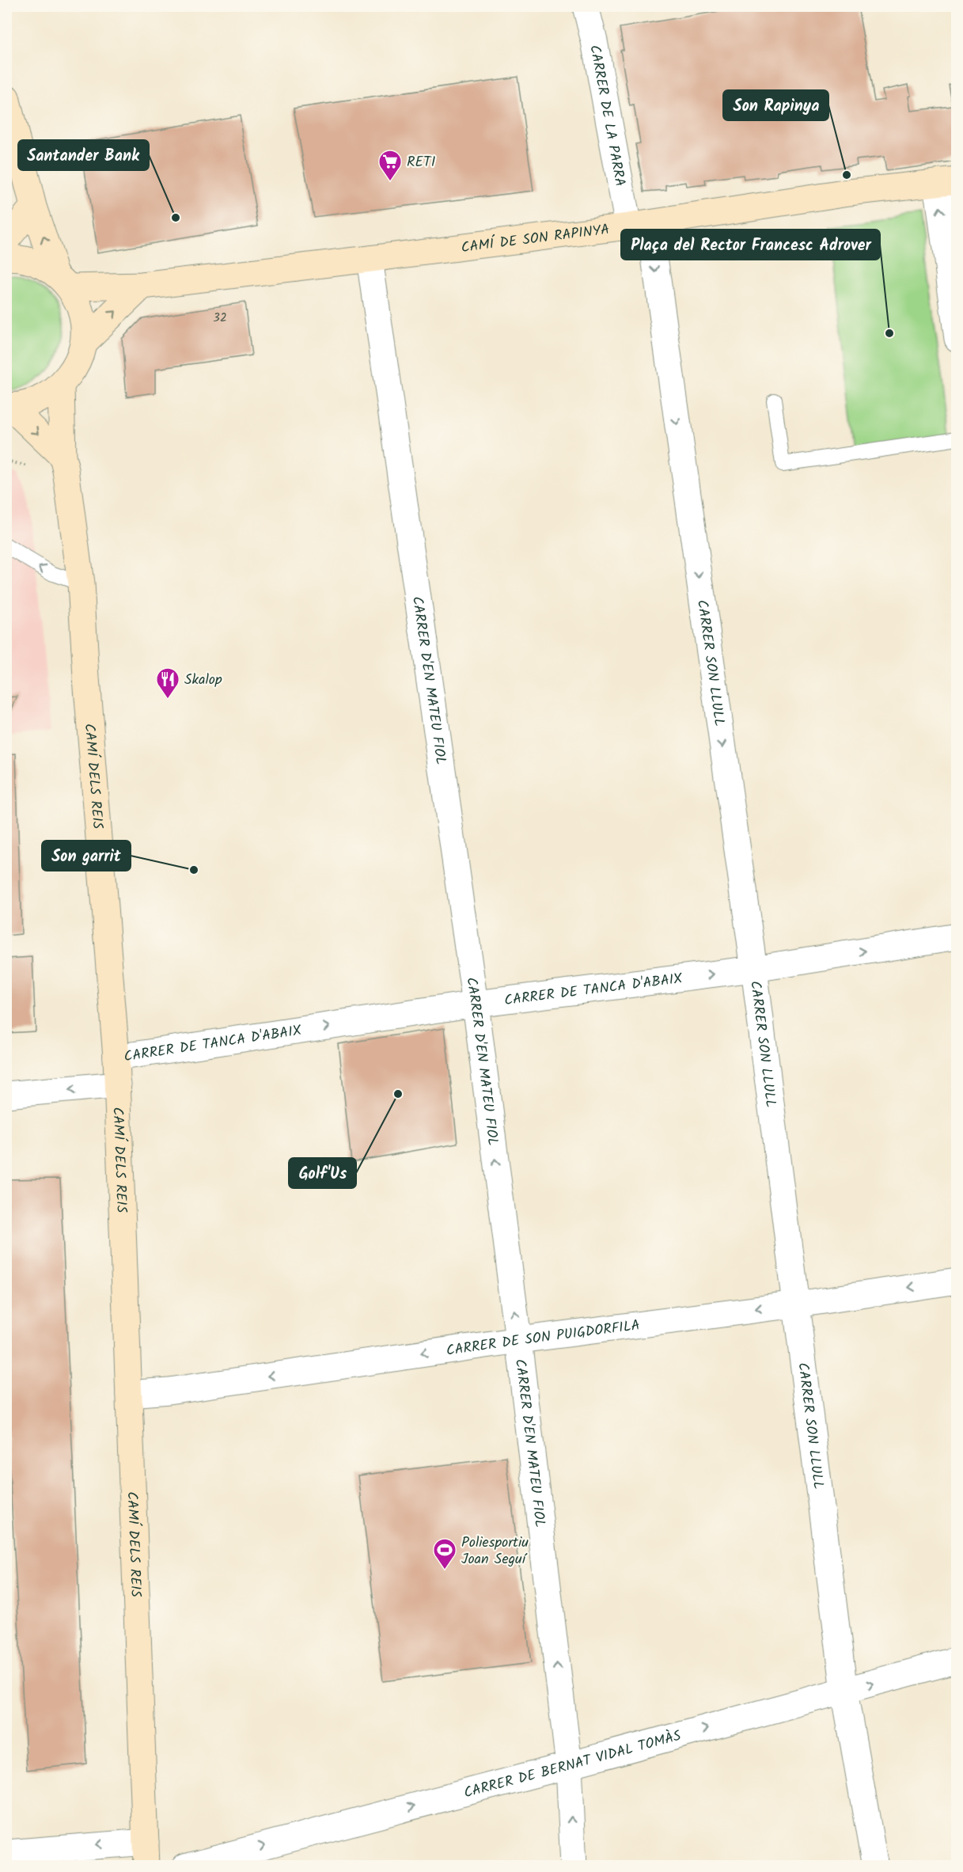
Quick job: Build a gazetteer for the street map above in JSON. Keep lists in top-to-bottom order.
{
  "streets": {
    "street": [
      "CARRER DE LA PARRA",
      "CAMÍ DE SON RAPINYA",
      "CARRER SON LLULL",
      "CARRER D'EN MATEU FIOL",
      "CAMÍ DELS REIS",
      "CARRER DE TANCA D'ABAIX",
      "CARRER DE SON PUIGDORFILA",
      "CARRER DE BERNAT VIDAL TOMÀS"
    ]
  },
  "crossings": [
    ["CARRER DE LA PARRA", "CAMÍ DE SON RAPINYA"],
    ["CARRER DE LA PARRA", "CARRER SON LLULL"],
    ["CAMÍ DE SON RAPINYA", "CARRER SON LLULL"],
    ["CAMÍ DE SON RAPINYA", "CARRER D'EN MATEU FIOL"],
    ["CARRER SON LLULL", "CARRER DE TANCA D'ABAIX"],
    ["CARRER SON LLULL", "CARRER DE SON PUIGDORFILA"],
    ["CARRER SON LLULL", "CARRER DE BERNAT VIDAL TOMÀS"],
    ["CARRER D'EN MATEU FIOL", "CARRER DE TANCA D'ABAIX"],
    ["CARRER D'EN MATEU FIOL", "CARRER DE SON PUIGDORFILA"],
    ["CARRER D'EN MATEU FIOL", "CARRER DE BERNAT VIDAL TOMÀS"],
    ["CAMÍ DELS REIS", "CARRER DE TANCA D'ABAIX"],
    ["CAMÍ DELS REIS", "CARRER DE SON PUIGDORFILA"]
  ],
  "one_way": [
    "CARRER SON LLULL",
    "CARRER D'EN MATEU FIOL",
    "CARRER DE TANCA D'ABAIX",
    "CARRER DE SON PUIGDORFILA",
    "CARRER DE BERNAT VIDAL TOMÀS"
  ],
  "places": {
    "other": [
      "Son Rapinya",
      "Santander Bank",
      "Plaça del Rector Francesc Adrover",
      "Son garrit",
      "Golf'Us"
    ],
    "supermarket": ["RETI"],
    "restaurant": ["Skalop"],
    "sports": ["Poliesportiu Joan Seguí"]
  },
  "house_numbers": ["32"]
}
